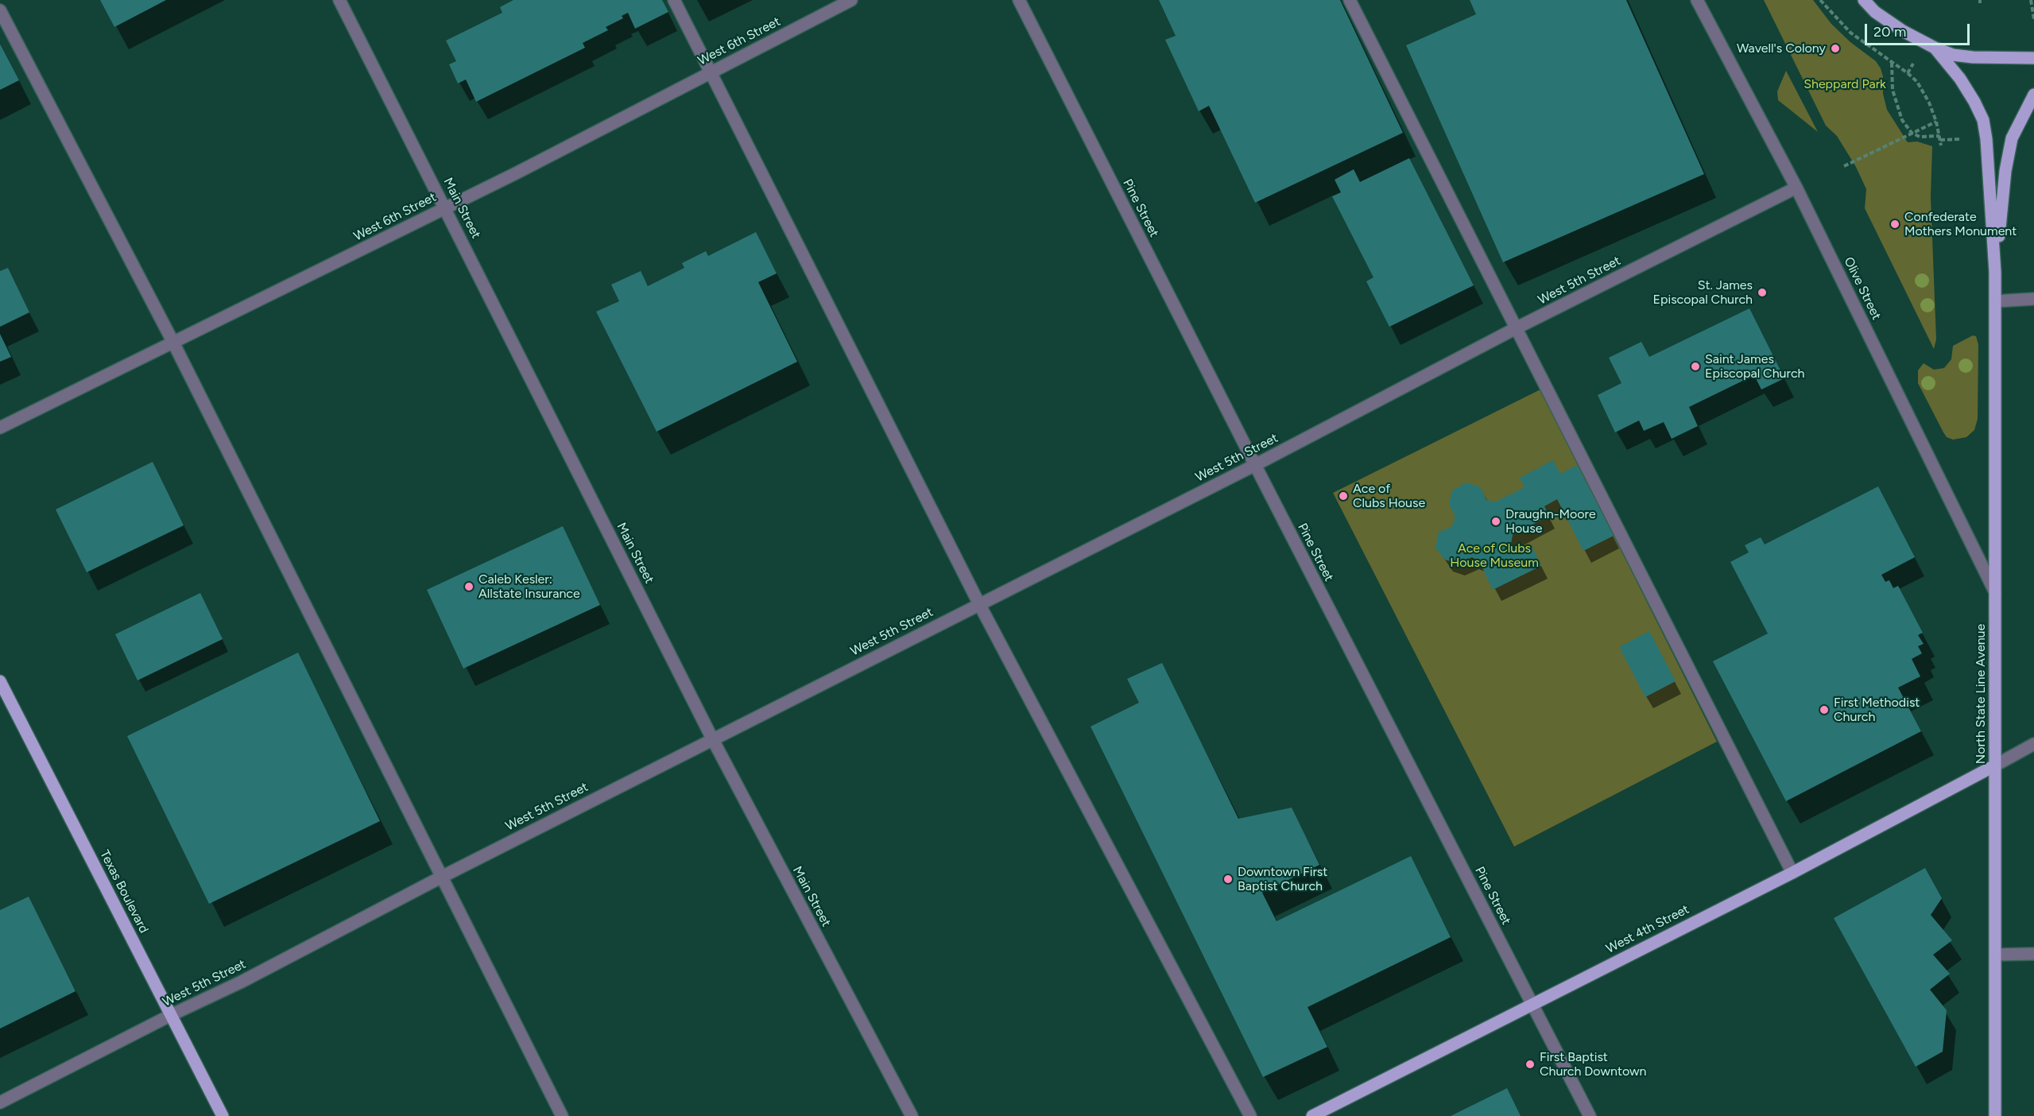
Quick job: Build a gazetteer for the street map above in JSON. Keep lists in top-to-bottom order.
{
  "streets": {
    "main road": ["North State Line Avenue", "Texas Boulevard", "West 4th Street"],
    "street": [
      "West 6th Street",
      "Main Street",
      "Pine Street",
      "West 5th Street",
      "Olive Street"
    ]
  },
  "crossings": [
    ["West 6th Street", "Main Street"],
    ["Main Street", "West 5th Street"],
    ["Pine Street", "West 5th Street"],
    ["Pine Street", "West 4th Street"],
    ["West 5th Street", "Olive Street"],
    ["West 5th Street", "Texas Boulevard"],
    ["Olive Street", "North State Line Avenue"],
    ["North State Line Avenue", "West 4th Street"]
  ],
  "parks": ["Sheppard Park", "Ace of Clubs House Museum"],
  "places": [
    "Wavell's Colony",
    "Confederate Mothers Monument",
    "St. James Episcopal Church",
    "Saint James Episcopal Church",
    "Ace of Clubs House",
    "Draughn-Moore House",
    "Caleb Kesler: Allstate Insurance",
    "First Methodist Church",
    "Downtown First Baptist Church",
    "First Baptist Church Downtown"
  ],
  "scale_bar": "20 m"
}
